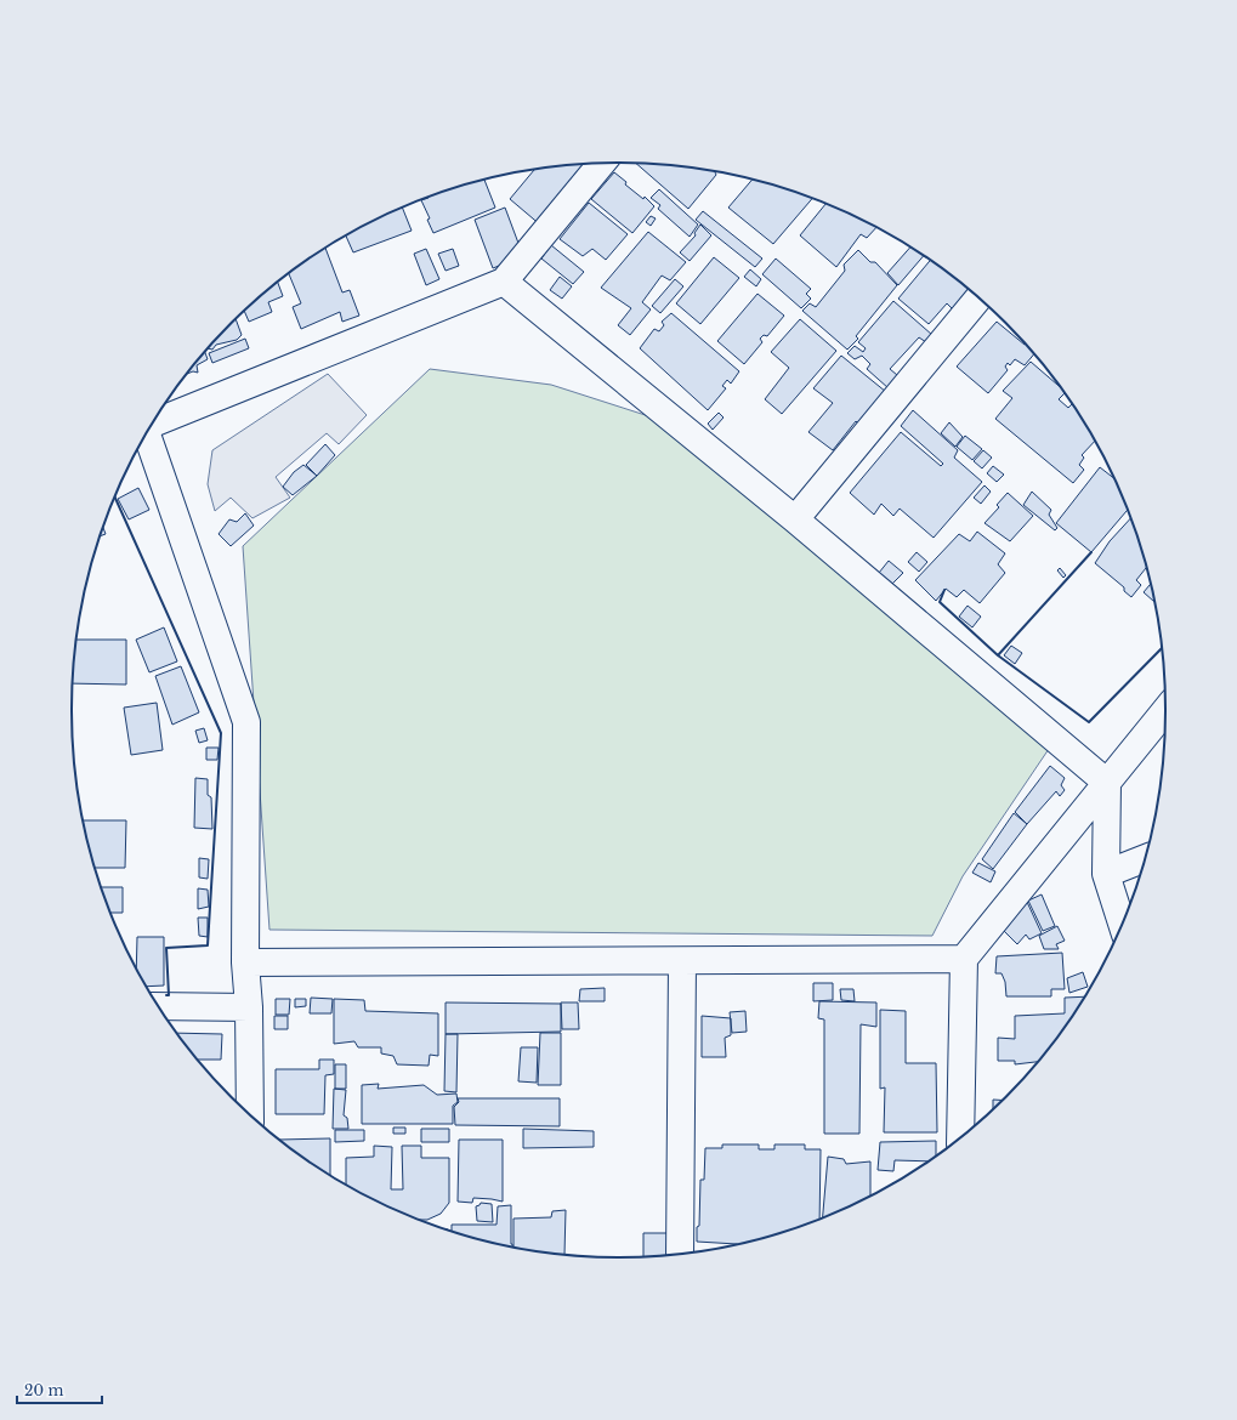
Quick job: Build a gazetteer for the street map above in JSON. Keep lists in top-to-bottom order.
{
  "scale_bar": "20 m"
}
